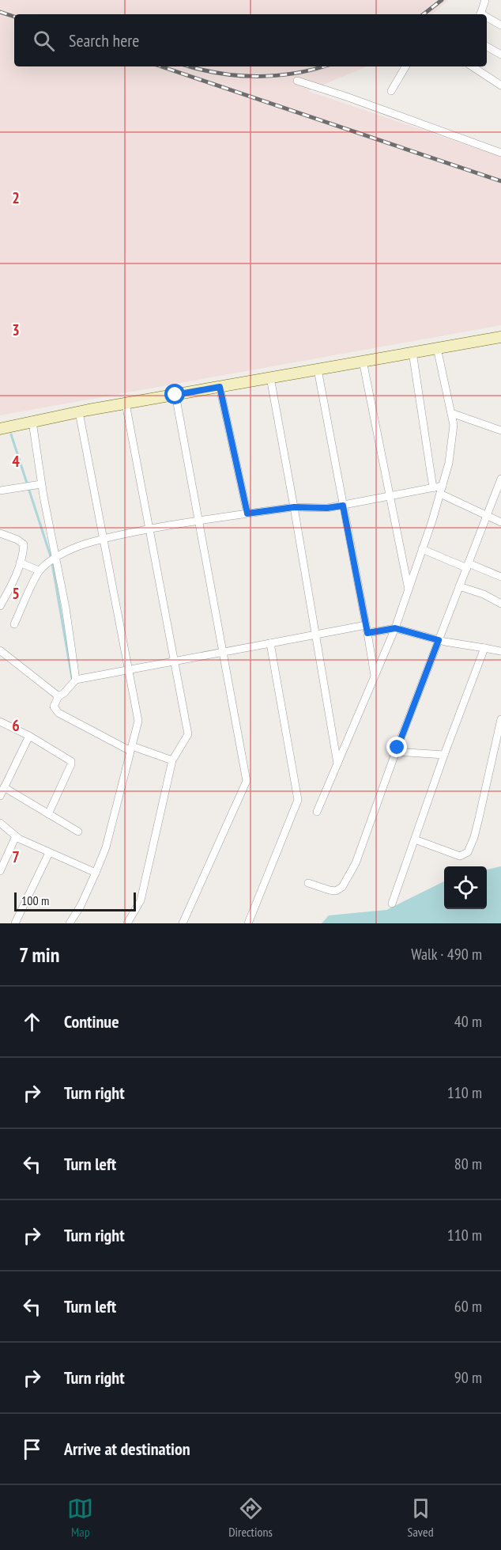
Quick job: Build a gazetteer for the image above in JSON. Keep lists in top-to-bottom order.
{
  "scale_bar": "100 m",
  "page": {
    "search": "Search here",
    "scale": "100 m",
    "heading": ["7 min", "Walk · 490 m"],
    "list": [
      ["Continue", "40 m"],
      ["Turn right", "110 m"],
      ["Turn left", "80 m"],
      ["Turn right", "110 m"],
      ["Turn left", "60 m"],
      ["Turn right", "90 m"],
      "Arrive at destination"
    ],
    "nav": ["Map", "Directions", "Saved"]
  },
  "grid": {
    "rows": [
      "2",
      "3",
      "4",
      "5",
      "6",
      "7"
    ]
  }
}
